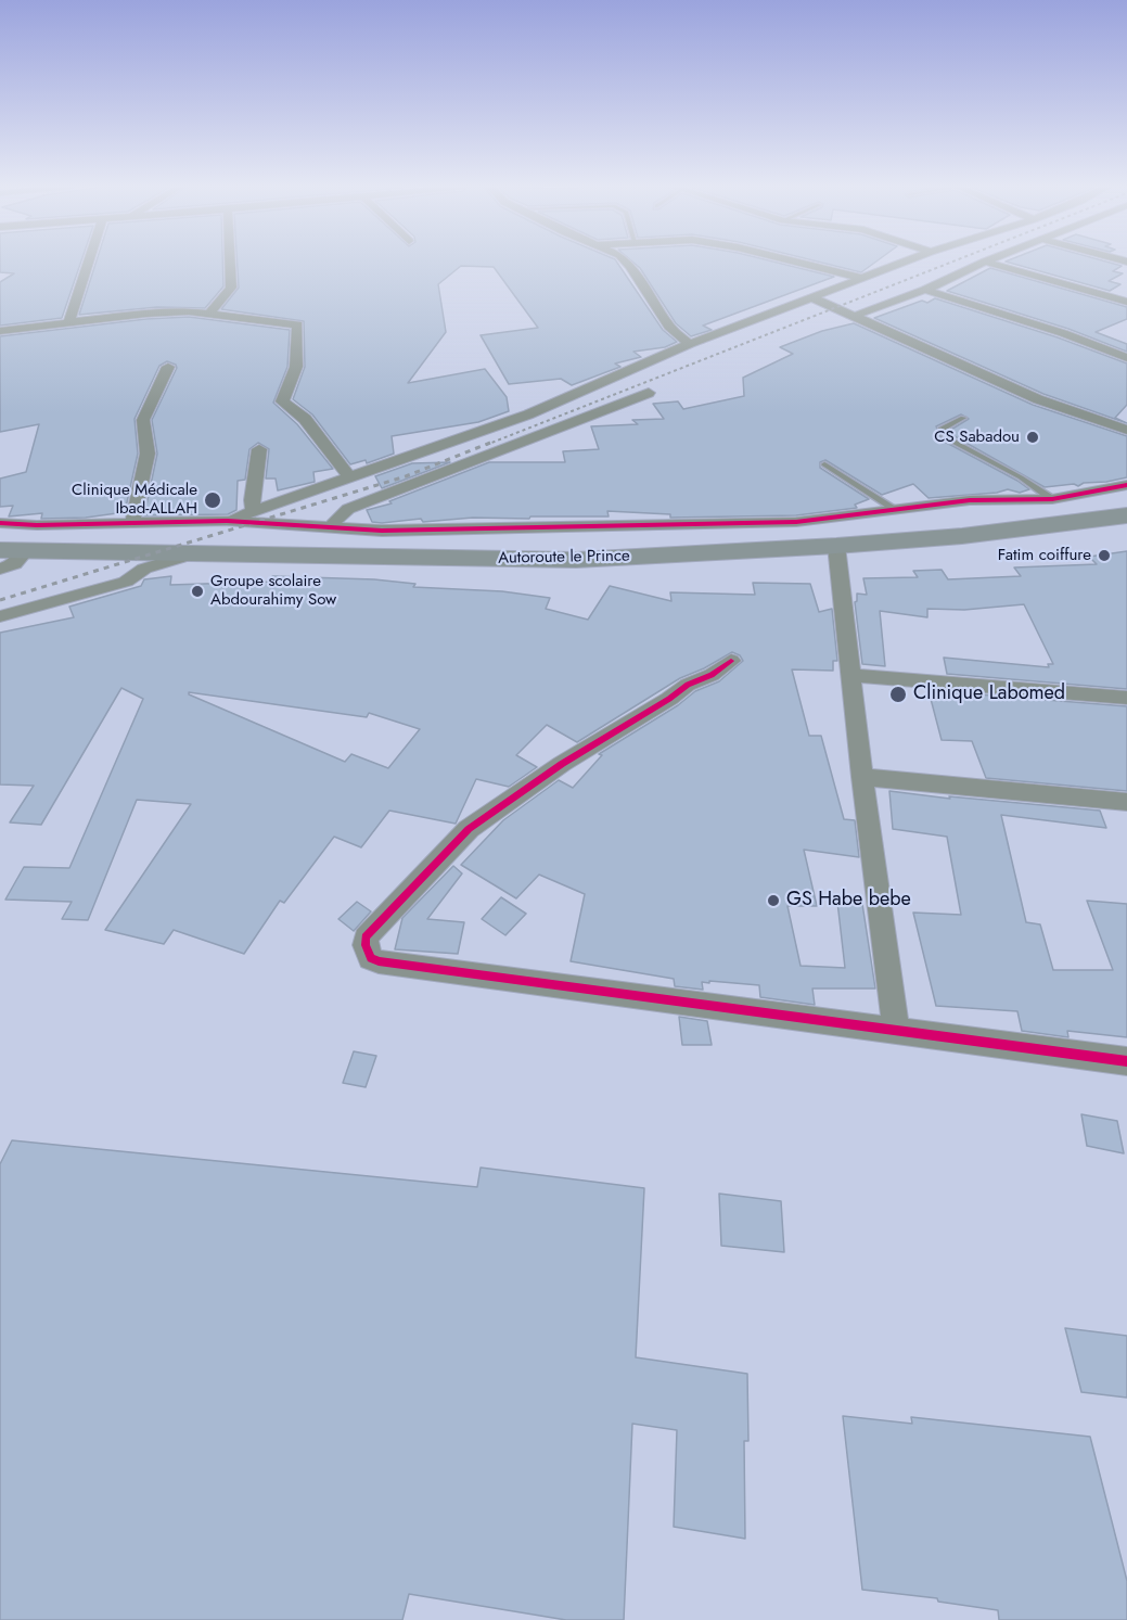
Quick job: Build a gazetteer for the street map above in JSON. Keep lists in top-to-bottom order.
{
  "streets": {
    "main road": ["Autoroute le Prince"]
  },
  "places": [
    "CS Sabadou",
    "Clinique Médicale Ibad-ALLAH",
    "Fatim coiffure",
    "Groupe scolaire Abdourahimy Sow",
    "Clinique Labomed",
    "GS Habe bebe"
  ]
}
